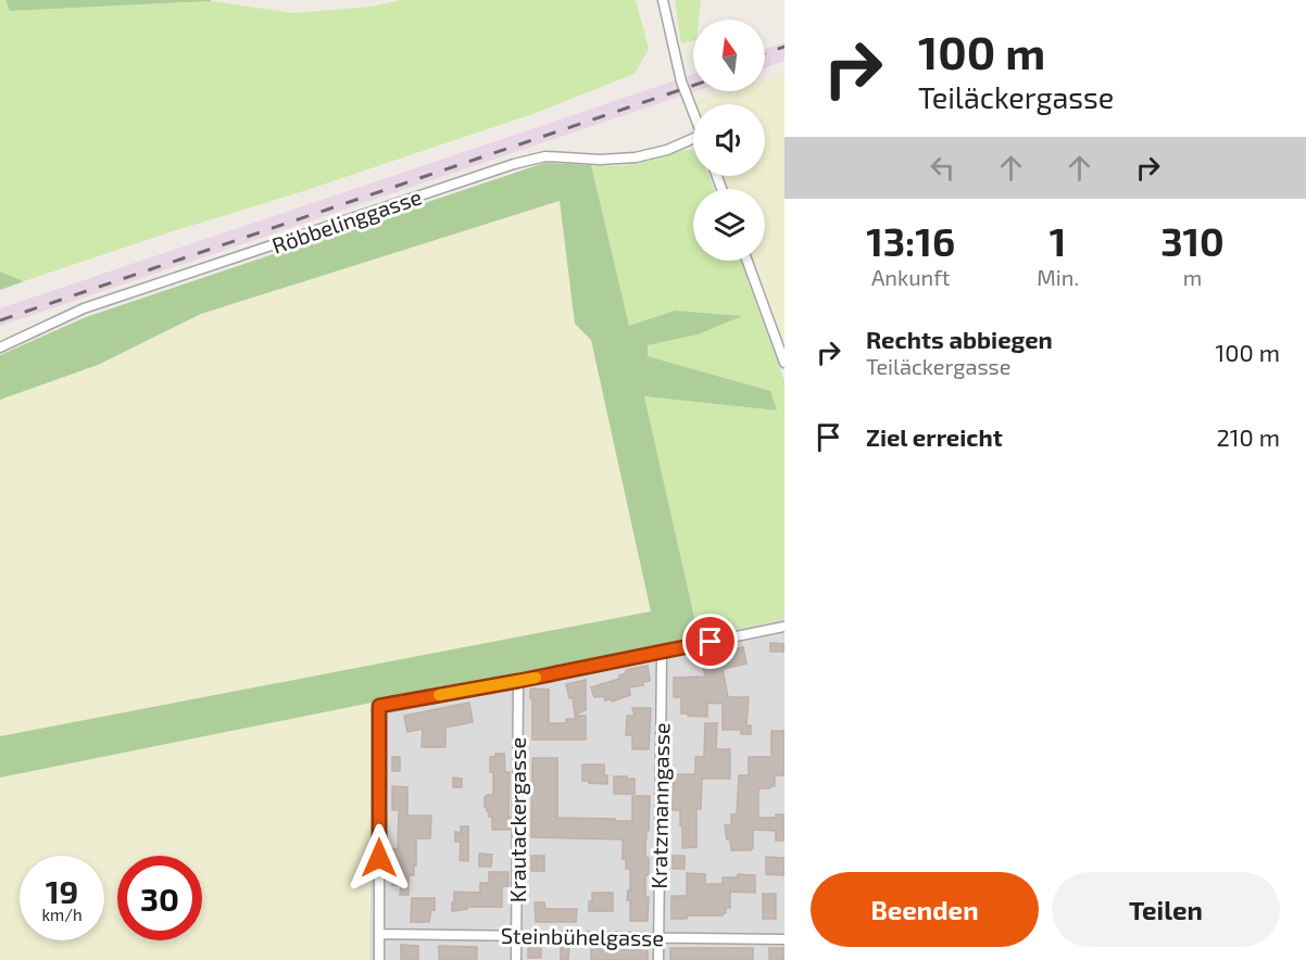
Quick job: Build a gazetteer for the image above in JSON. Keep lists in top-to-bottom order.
{
  "streets": {
    "street": [
      "Röbbelinggasse",
      "Kratzmanngasse",
      "Krautackergasse",
      "Steinbühelgasse"
    ]
  },
  "crossings": [
    ["Kratzmanngasse", "Steinbühelgasse"],
    ["Krautackergasse", "Steinbühelgasse"]
  ],
  "north": "top",
  "page": {
    "turn": ["100 m", "Teiläckergasse"],
    "eta": [
      "13:16",
      "Ankunft",
      "1",
      "Min.",
      "310",
      "m"
    ],
    "list": [
      {
        "name": "Rechts abbiegen",
        "note": "Teiläckergasse",
        "value": "100 m"
      },
      {
        "name": "Ziel erreicht",
        "value": "210 m"
      }
    ],
    "speed": "19 km/h",
    "limit": "30",
    "buttons": ["Beenden", "Teilen"]
  }
}
